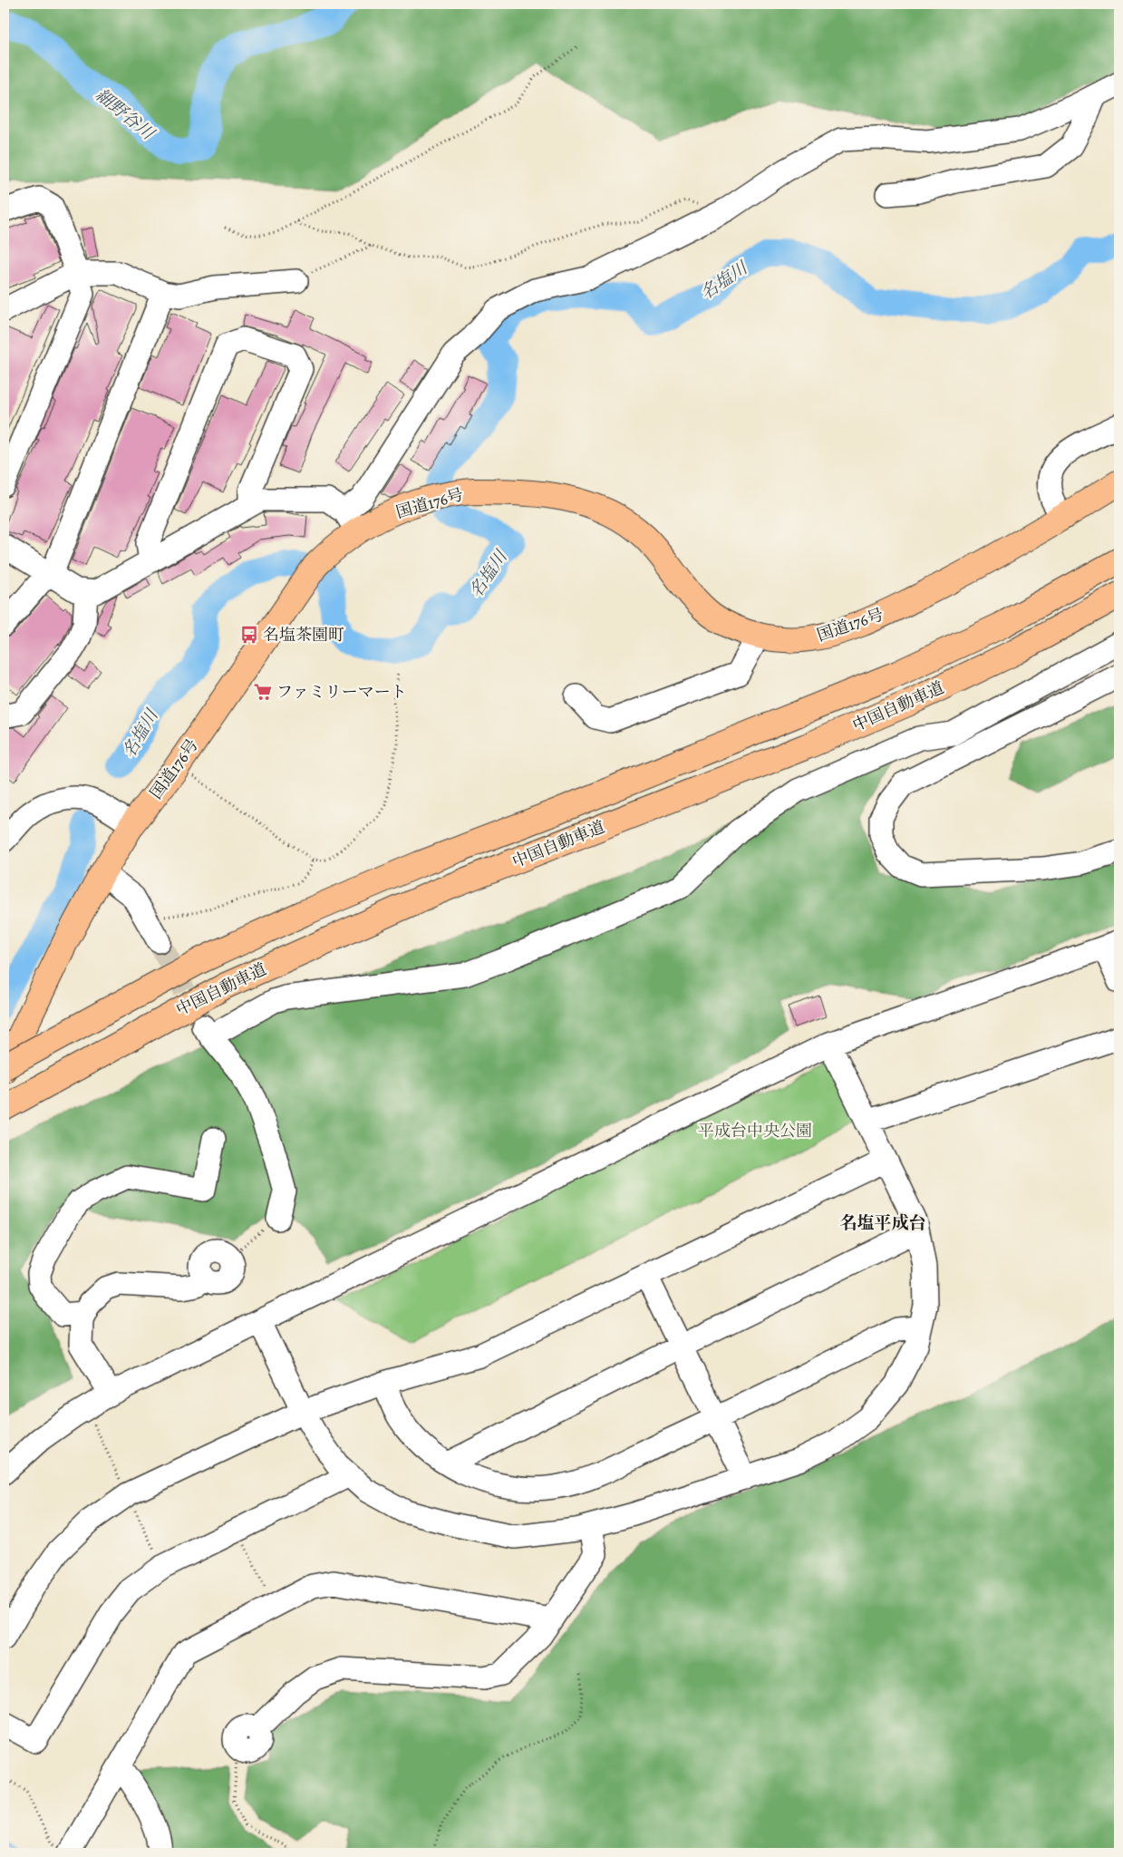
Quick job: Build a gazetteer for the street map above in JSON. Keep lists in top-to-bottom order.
{
  "streets": {
    "highway": ["国道176号", "中国自動車道"]
  },
  "crossings": [
    ["国道176号", "中国自動車道"]
  ],
  "districts": ["名塩平成台"],
  "water": ["細野谷川", "名塩川"],
  "parks": ["平成台中央公園"],
  "places": {
    "bus stop": ["名塩茶園町"],
    "supermarket": ["ファミリーマート"]
  }
}
